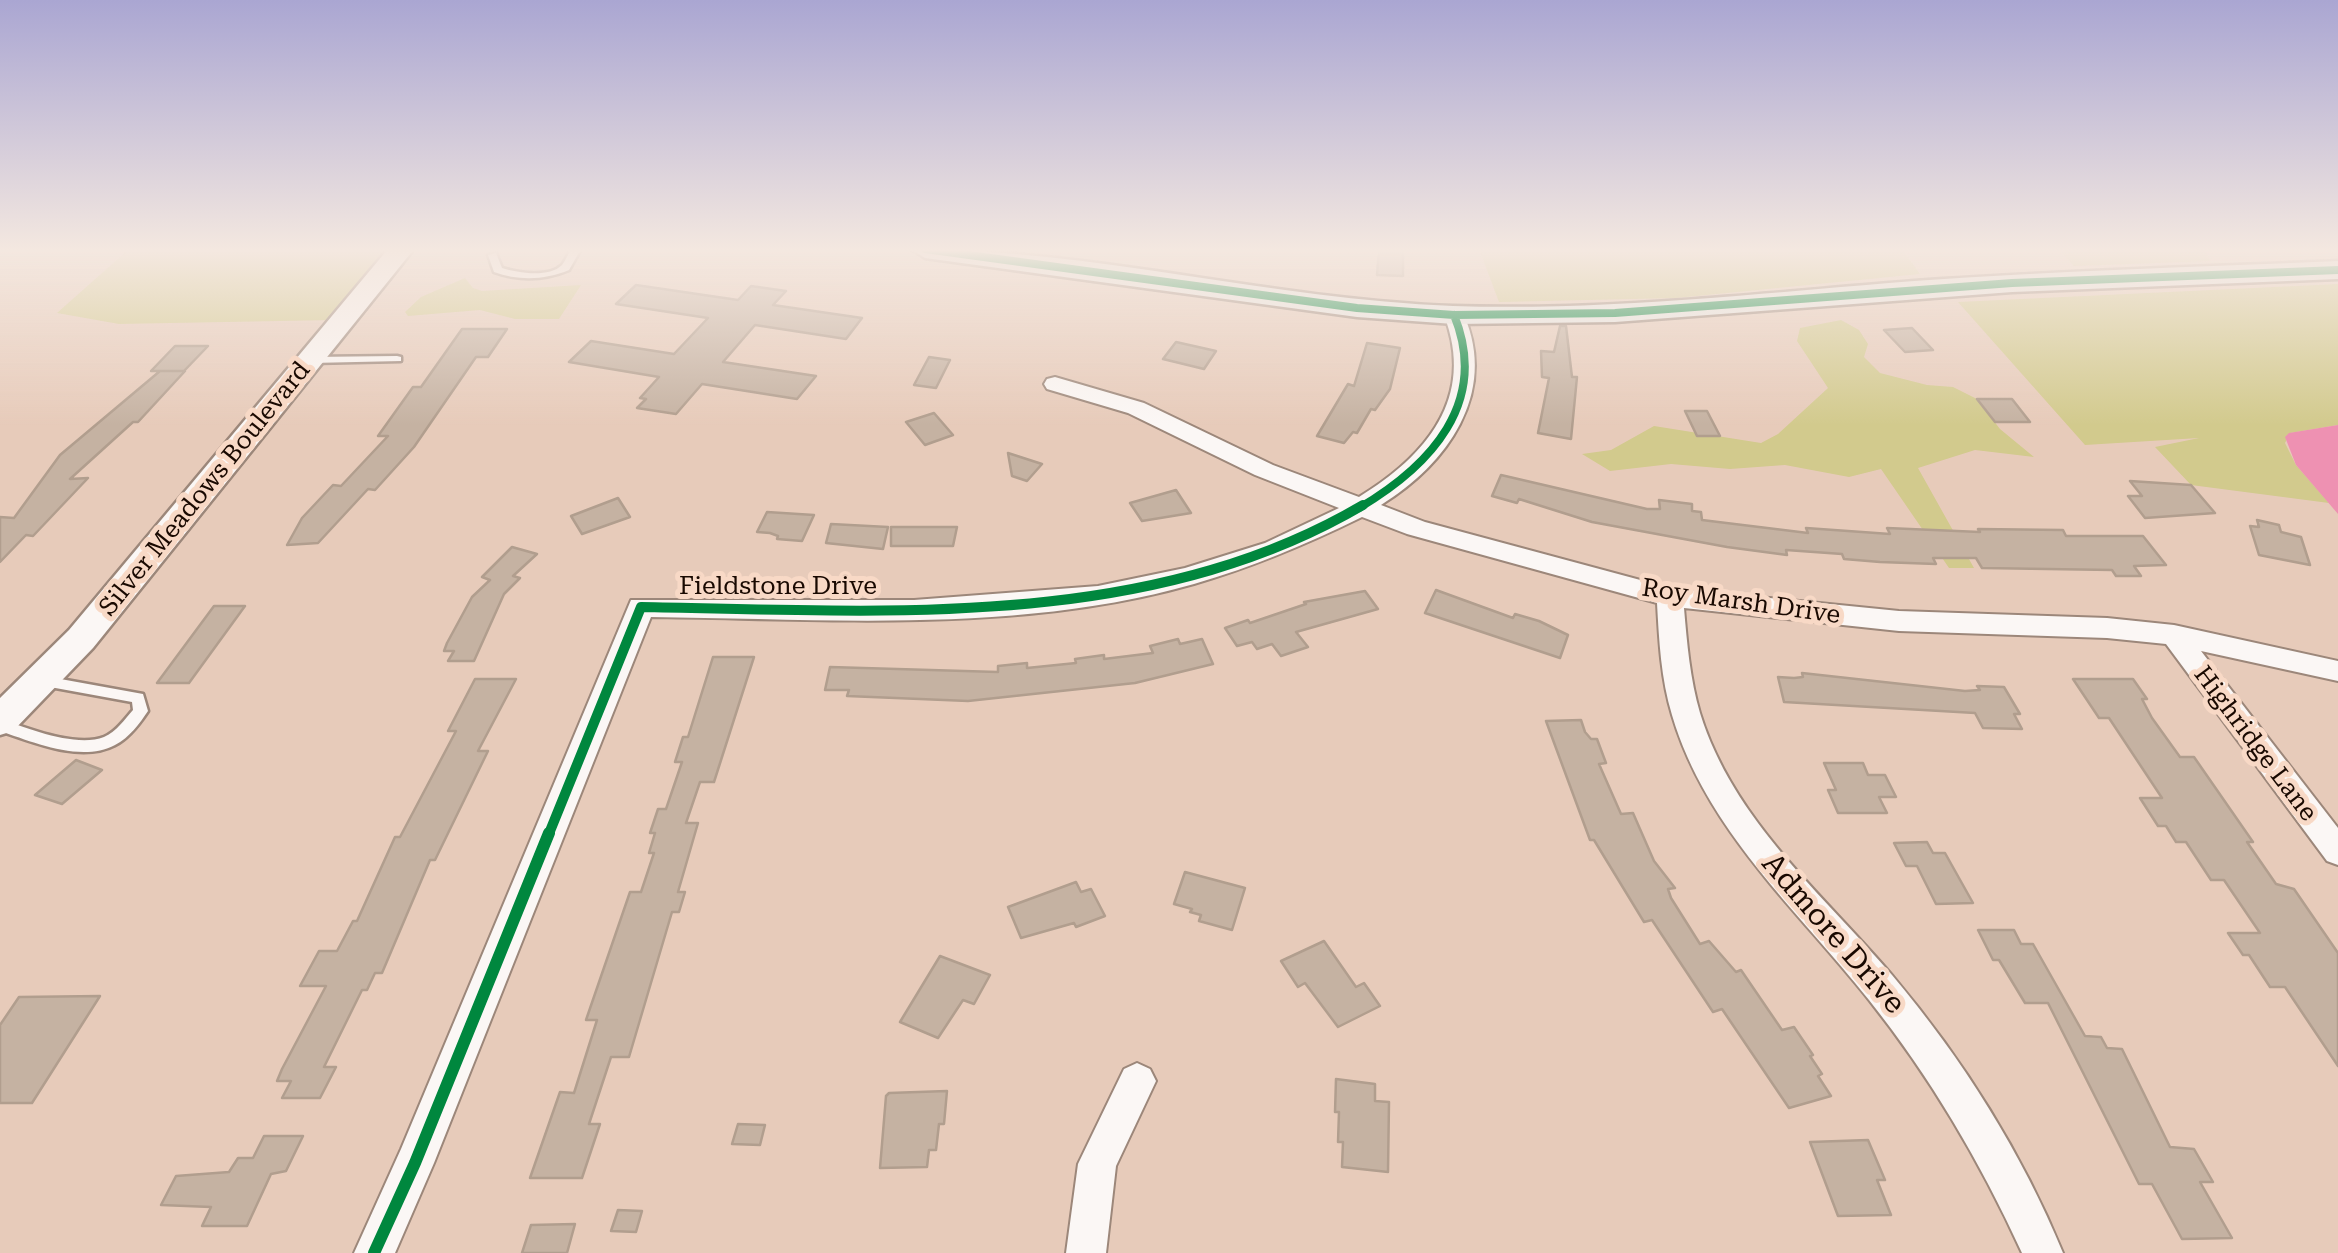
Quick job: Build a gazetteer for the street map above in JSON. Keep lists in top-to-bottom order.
{
  "streets": {
    "street": [
      "Silver Meadows Boulevard",
      "Fieldstone Drive",
      "Roy Marsh Drive",
      "Highridge Lane",
      "Admore Drive"
    ]
  },
  "crossings": [
    ["Fieldstone Drive", "Roy Marsh Drive"],
    ["Roy Marsh Drive", "Highridge Lane"],
    ["Roy Marsh Drive", "Admore Drive"]
  ]
}
